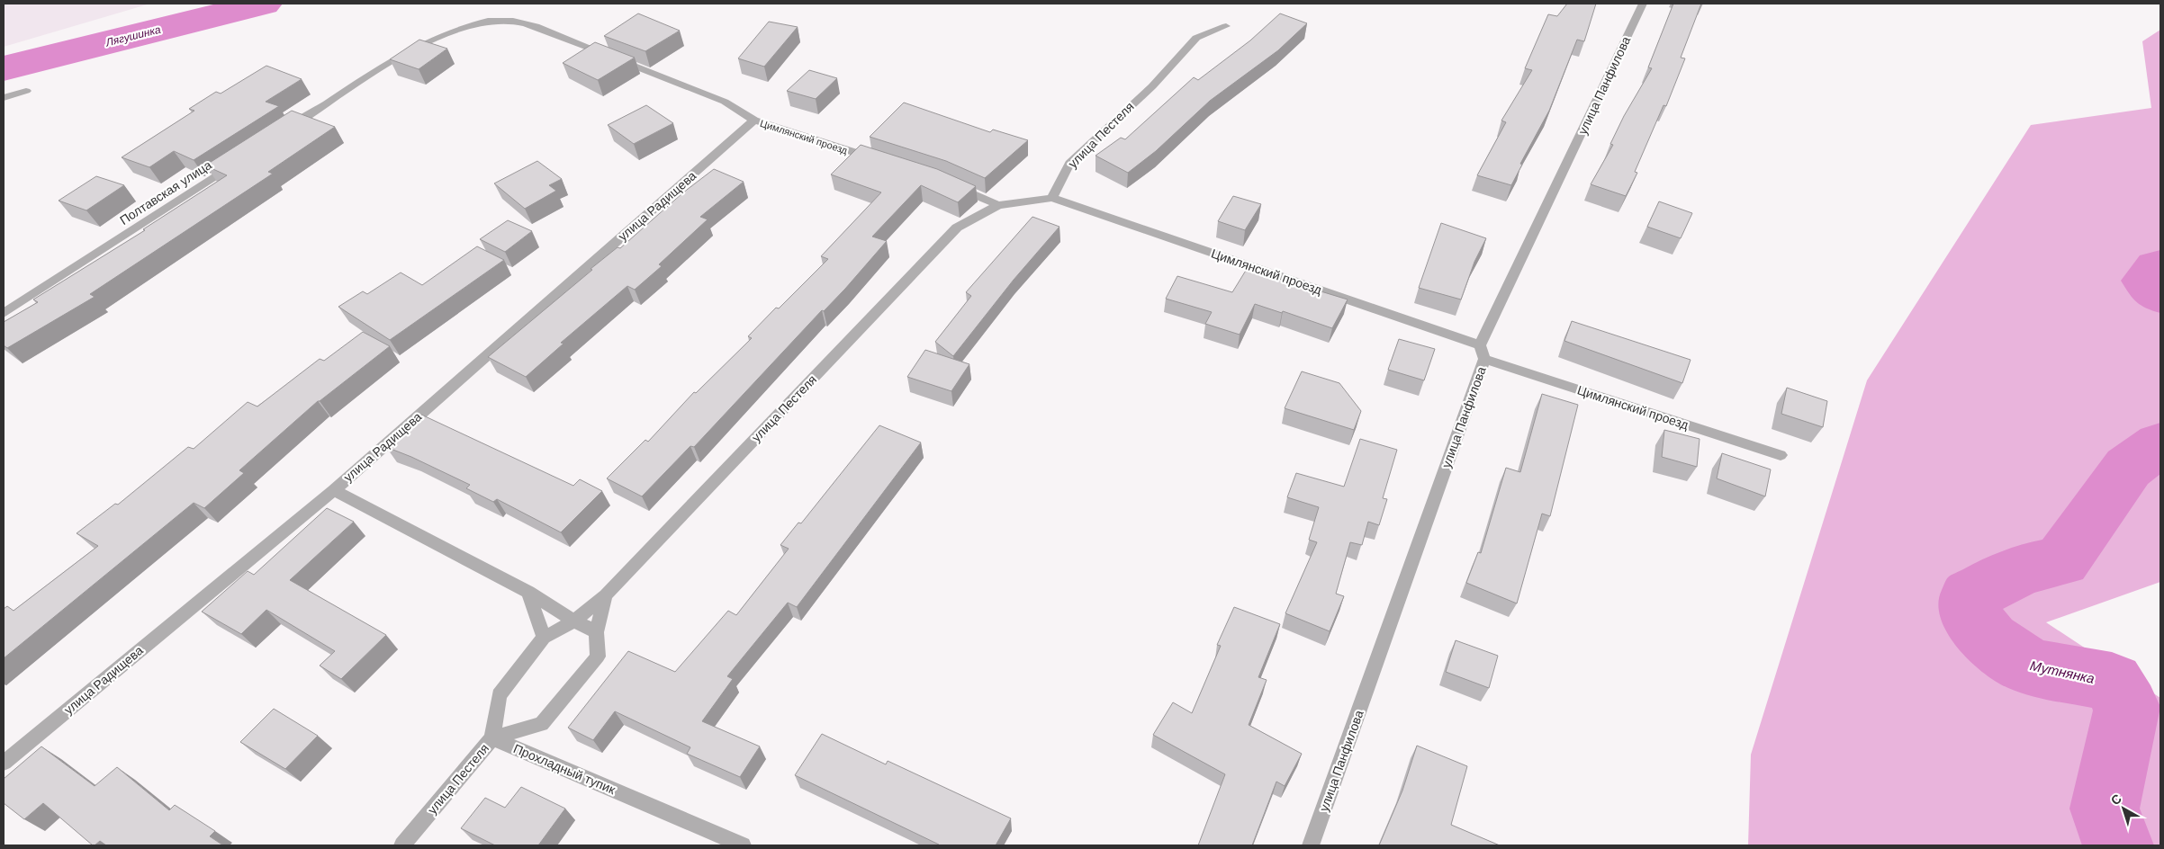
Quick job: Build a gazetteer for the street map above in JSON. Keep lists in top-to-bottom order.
{
  "streets": {
    "street": [
      "улица Панфилова",
      "улица Пестеля",
      "Цимлянский проезд",
      "Полтавская улица",
      "улица Радищева",
      "Прохладный тупик"
    ]
  },
  "crossings": [
    ["улица Панфилова", "Цимлянский проезд"],
    ["улица Пестеля", "Цимлянский проезд"],
    ["улица Пестеля", "Прохладный тупик"],
    ["Цимлянский проезд", "улица Радищева"]
  ],
  "water": ["Лягушинка", "Мутнянка"],
  "north": "top left"
}
